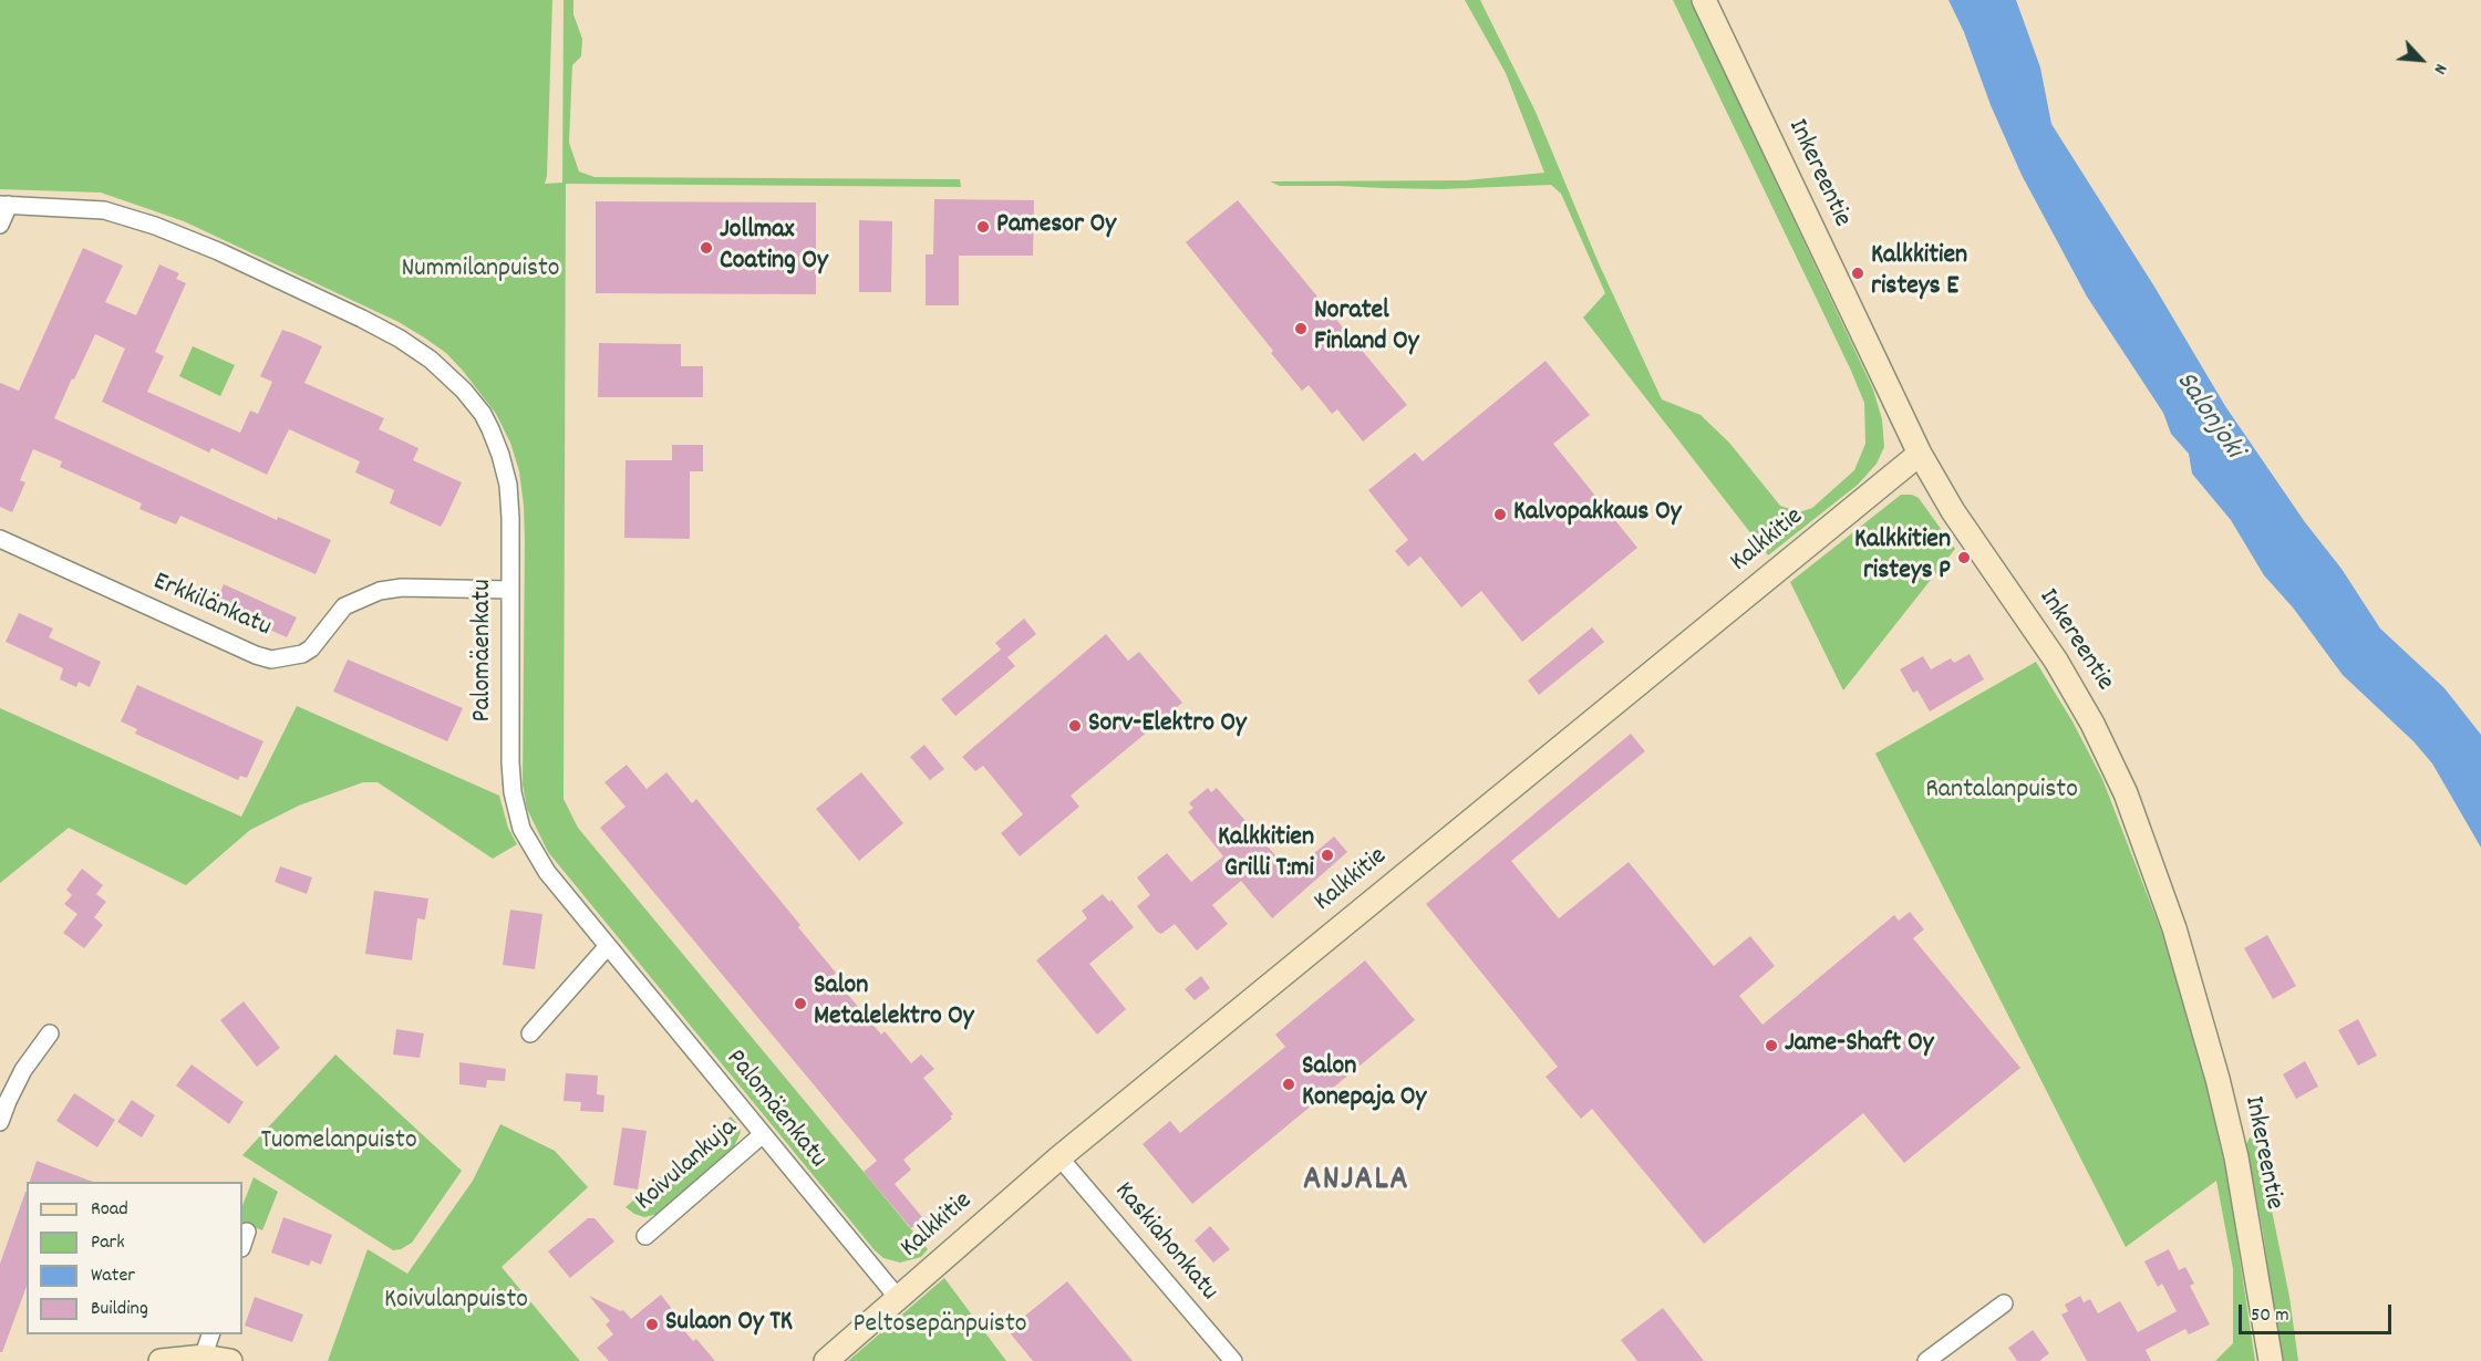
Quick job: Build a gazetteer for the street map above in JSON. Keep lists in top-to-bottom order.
{
  "streets": {
    "street": [
      "Inkereentie",
      "Kalkkitie",
      "Erkkilänkatu",
      "Palomäenkatu",
      "Koivulankuja",
      "Kaskiahonkatu"
    ]
  },
  "crossings": [
    ["Inkereentie", "Kalkkitie"],
    ["Kalkkitie", "Palomäenkatu"],
    ["Kalkkitie", "Kaskiahonkatu"],
    ["Erkkilänkatu", "Palomäenkatu"],
    ["Palomäenkatu", "Koivulankuja"]
  ],
  "districts": ["ANJALA"],
  "water": ["Salonjoki"],
  "parks": [
    "Nummilanpuisto",
    "Rantalanpuisto",
    "Tuomelanpuisto",
    "Koivulanpuisto",
    "Peltosepänpuisto"
  ],
  "places": [
    "Pamesor Oy",
    "Jollmax Coating Oy",
    "Kalkkitien risteys E",
    "Noratel Finland Oy",
    "Kalvopakkaus Oy",
    "Kalkkitien risteys P",
    "Sorv-Elektro Oy",
    "Kalkkitien Grilli T:mi",
    "Salon Metalelektro Oy",
    "Jame-Shaft Oy",
    "Salon Konepaja Oy",
    "Sulaon Oy TK"
  ],
  "legend": [
    "Road",
    "Park",
    "Water",
    "Building"
  ],
  "scale_bar": "50 m",
  "north": "bottom right"
}
